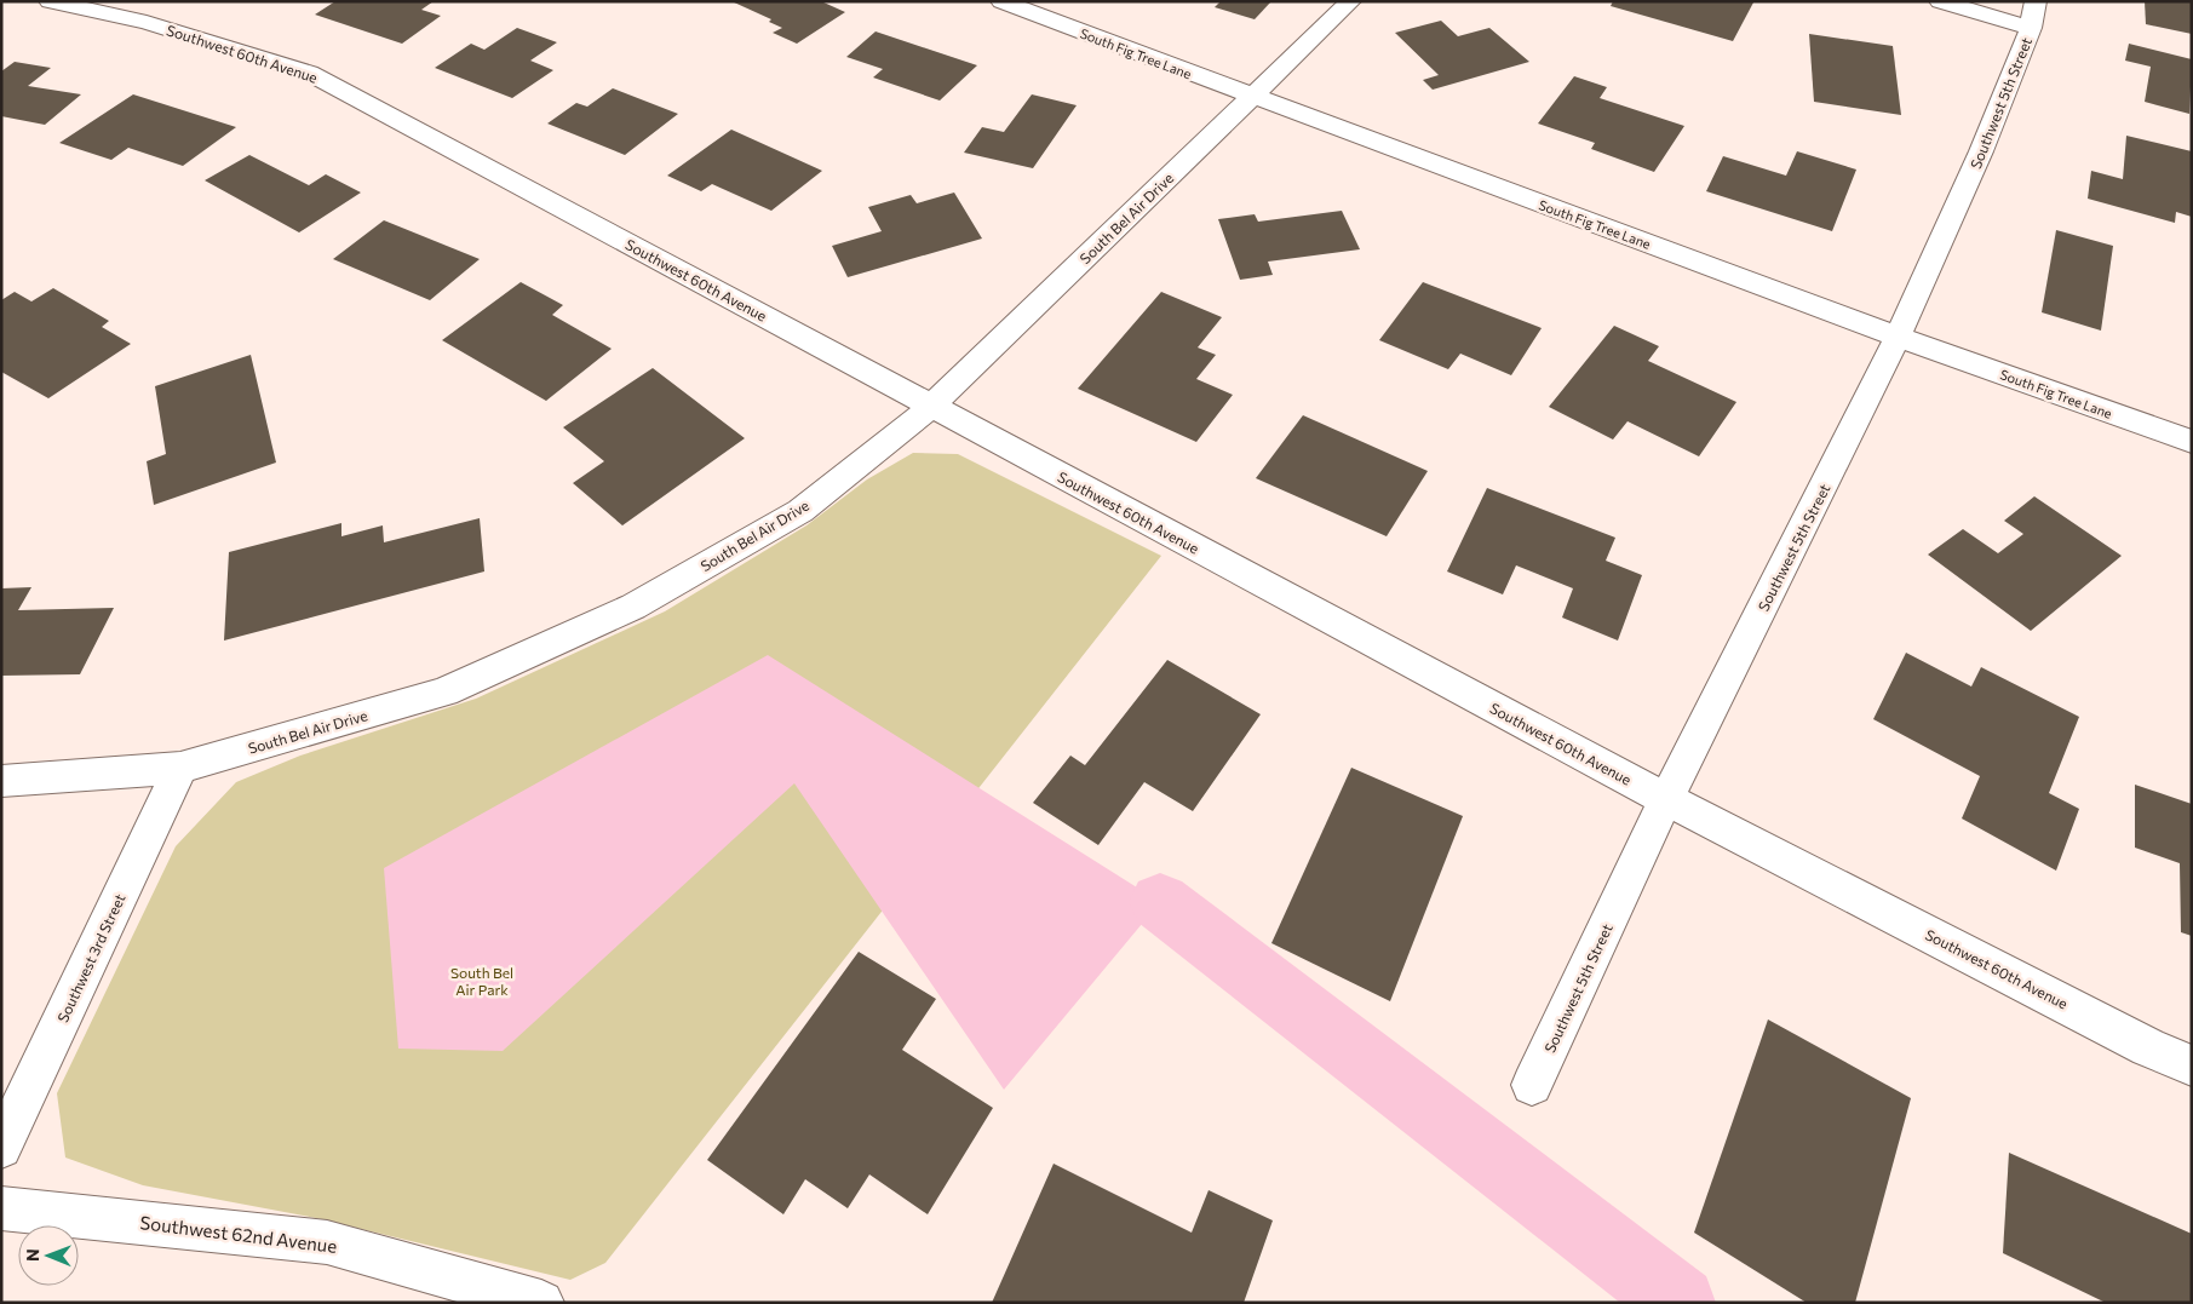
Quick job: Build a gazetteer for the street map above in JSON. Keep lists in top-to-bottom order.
{
  "streets": {
    "street": [
      "Southwest 60th Avenue",
      "South Fig Tree Lane",
      "Southwest 5th Street",
      "South Bel Air Drive",
      "Southwest 3rd Street",
      "Southwest 62nd Avenue"
    ]
  },
  "crossings": [
    ["Southwest 60th Avenue", "Southwest 5th Street"],
    ["Southwest 60th Avenue", "South Bel Air Drive"],
    ["South Fig Tree Lane", "Southwest 5th Street"],
    ["South Fig Tree Lane", "South Bel Air Drive"],
    ["South Bel Air Drive", "Southwest 3rd Street"]
  ],
  "parks": ["South Bel Air Park"],
  "north": "left"
}
